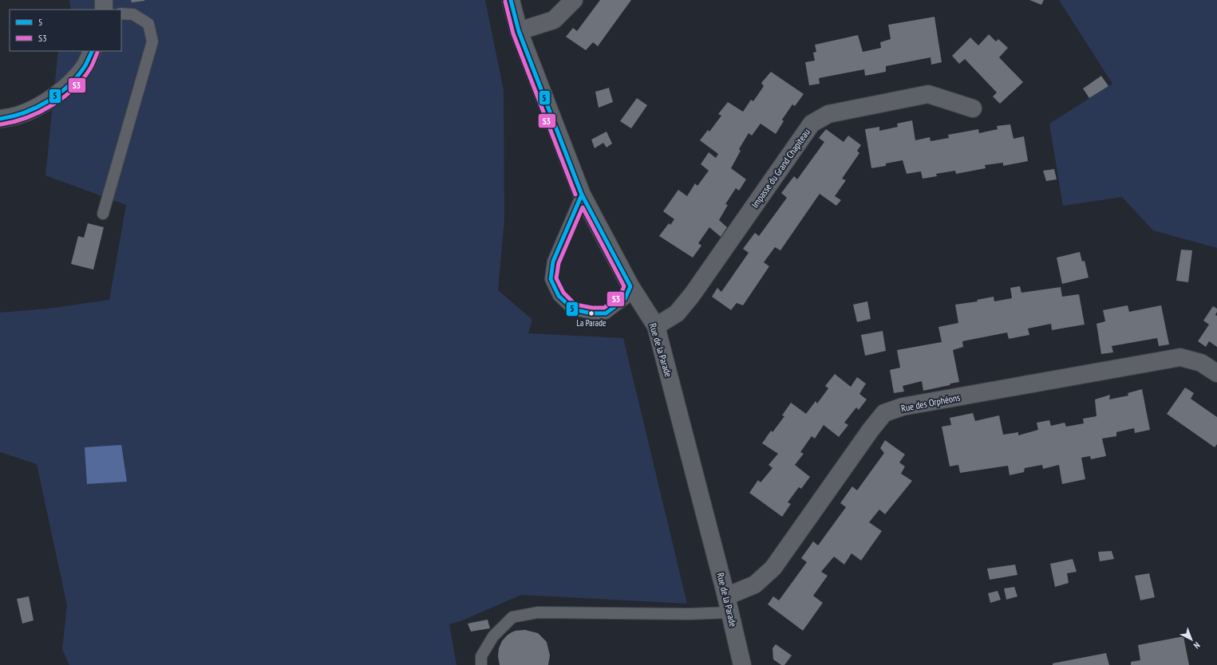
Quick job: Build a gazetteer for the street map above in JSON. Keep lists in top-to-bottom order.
{
  "streets": {
    "street": ["Impasse du Grand Chapiteau", "Rue de la Parade", "Rue des Orphéons"]
  },
  "crossings": [
    ["Impasse du Grand Chapiteau", "Rue de la Parade"],
    ["Rue de la Parade", "Rue des Orphéons"]
  ],
  "places": ["La Parade"],
  "lines": ["transit line 5", "transit line S3"],
  "legend": ["5", "S3"],
  "north": "bottom right"
}
